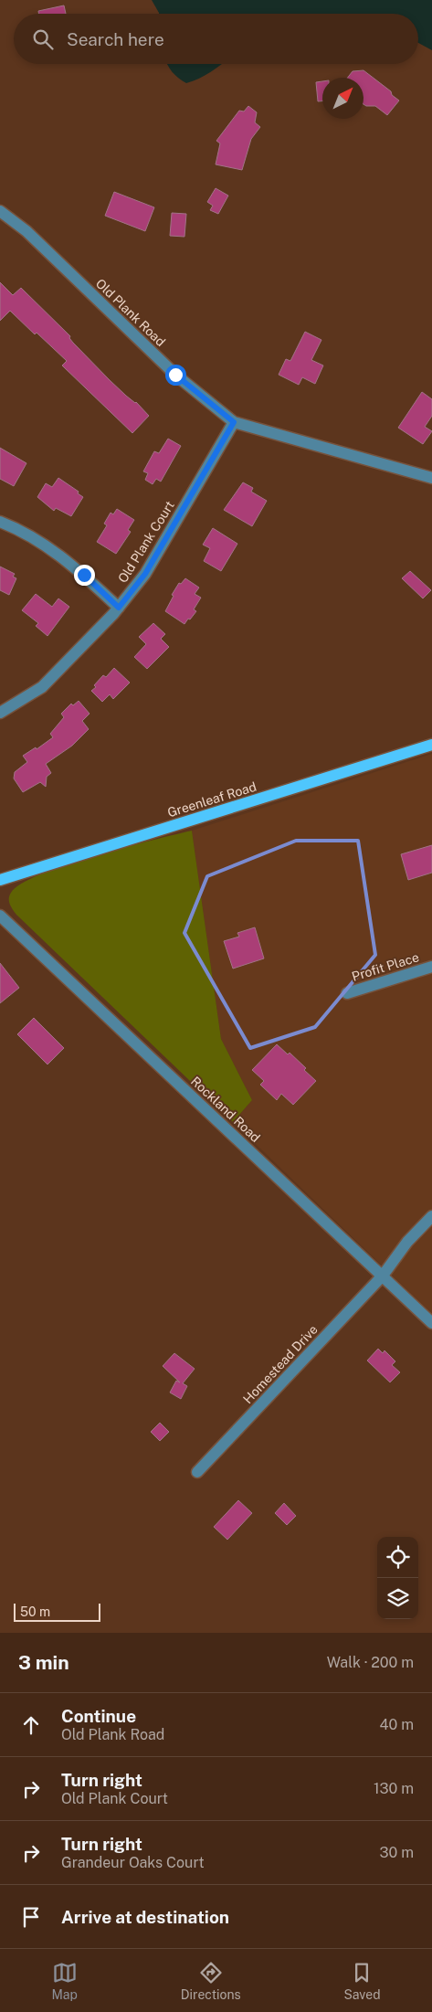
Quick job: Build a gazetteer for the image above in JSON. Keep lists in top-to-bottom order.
{
  "streets": {
    "main road": ["Greenleaf Road"],
    "street": [
      "Old Plank Road",
      "Old Plank Court",
      "Profit Place",
      "Rockland Road",
      "Homestead Drive"
    ]
  },
  "crossings": [
    ["Old Plank Road", "Old Plank Court"],
    ["Rockland Road", "Homestead Drive"]
  ],
  "scale_bar": "50 m",
  "north": "top right",
  "page": {
    "search": "Search here",
    "scale": "50 m",
    "heading": ["3 min", "Walk · 200 m"],
    "list": [
      ["Continue", "Old Plank Road", "40 m"],
      ["Turn right", "Old Plank Court", "130 m"],
      ["Turn right", "Grandeur Oaks Court", "30 m"],
      "Arrive at destination"
    ],
    "nav": ["Map", "Directions", "Saved"]
  }
}
